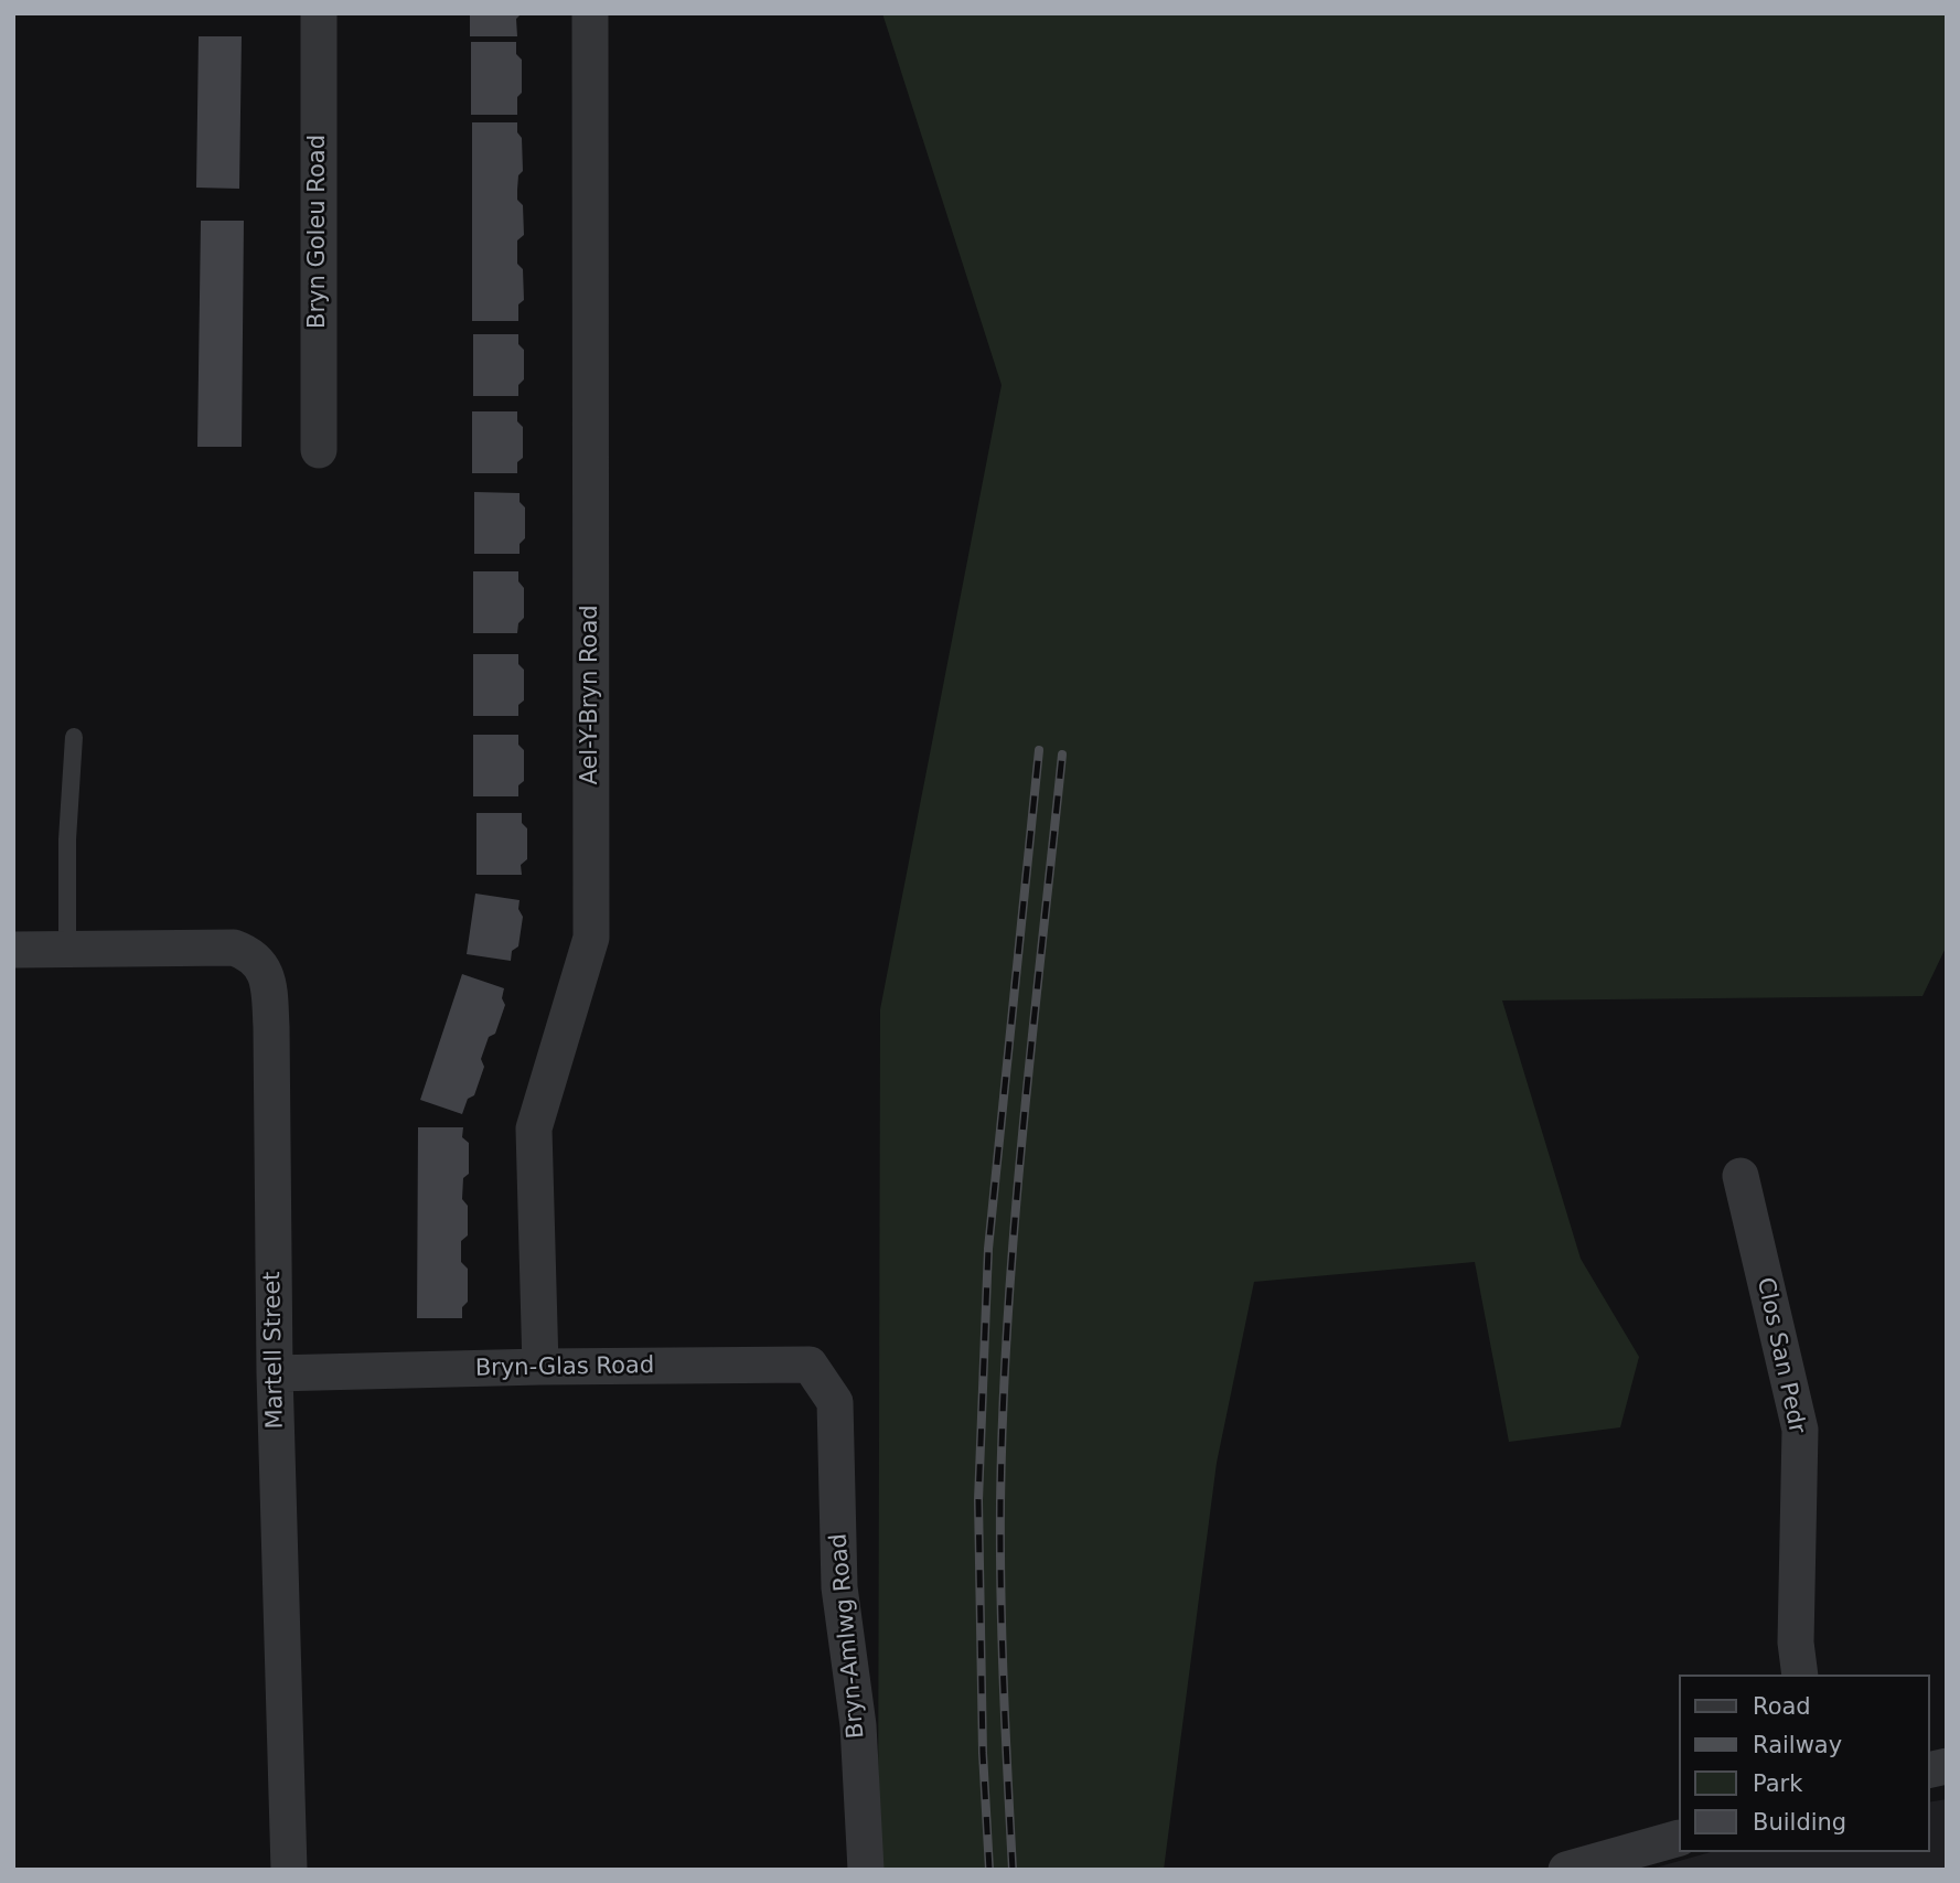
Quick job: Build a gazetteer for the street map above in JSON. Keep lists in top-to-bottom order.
{
  "streets": {
    "street": [
      "Bryn Goleu Road",
      "Ael-Y-Bryn Road",
      "Martell Street",
      "Clos San Pedr",
      "Bryn-Glas Road",
      "Bryn-Amlwg Road"
    ]
  },
  "crossings": [
    ["Ael-Y-Bryn Road", "Bryn-Glas Road"],
    ["Martell Street", "Bryn-Glas Road"],
    ["Bryn-Glas Road", "Bryn-Amlwg Road"]
  ],
  "legend": [
    "Road",
    "Railway",
    "Park",
    "Building"
  ]
}
